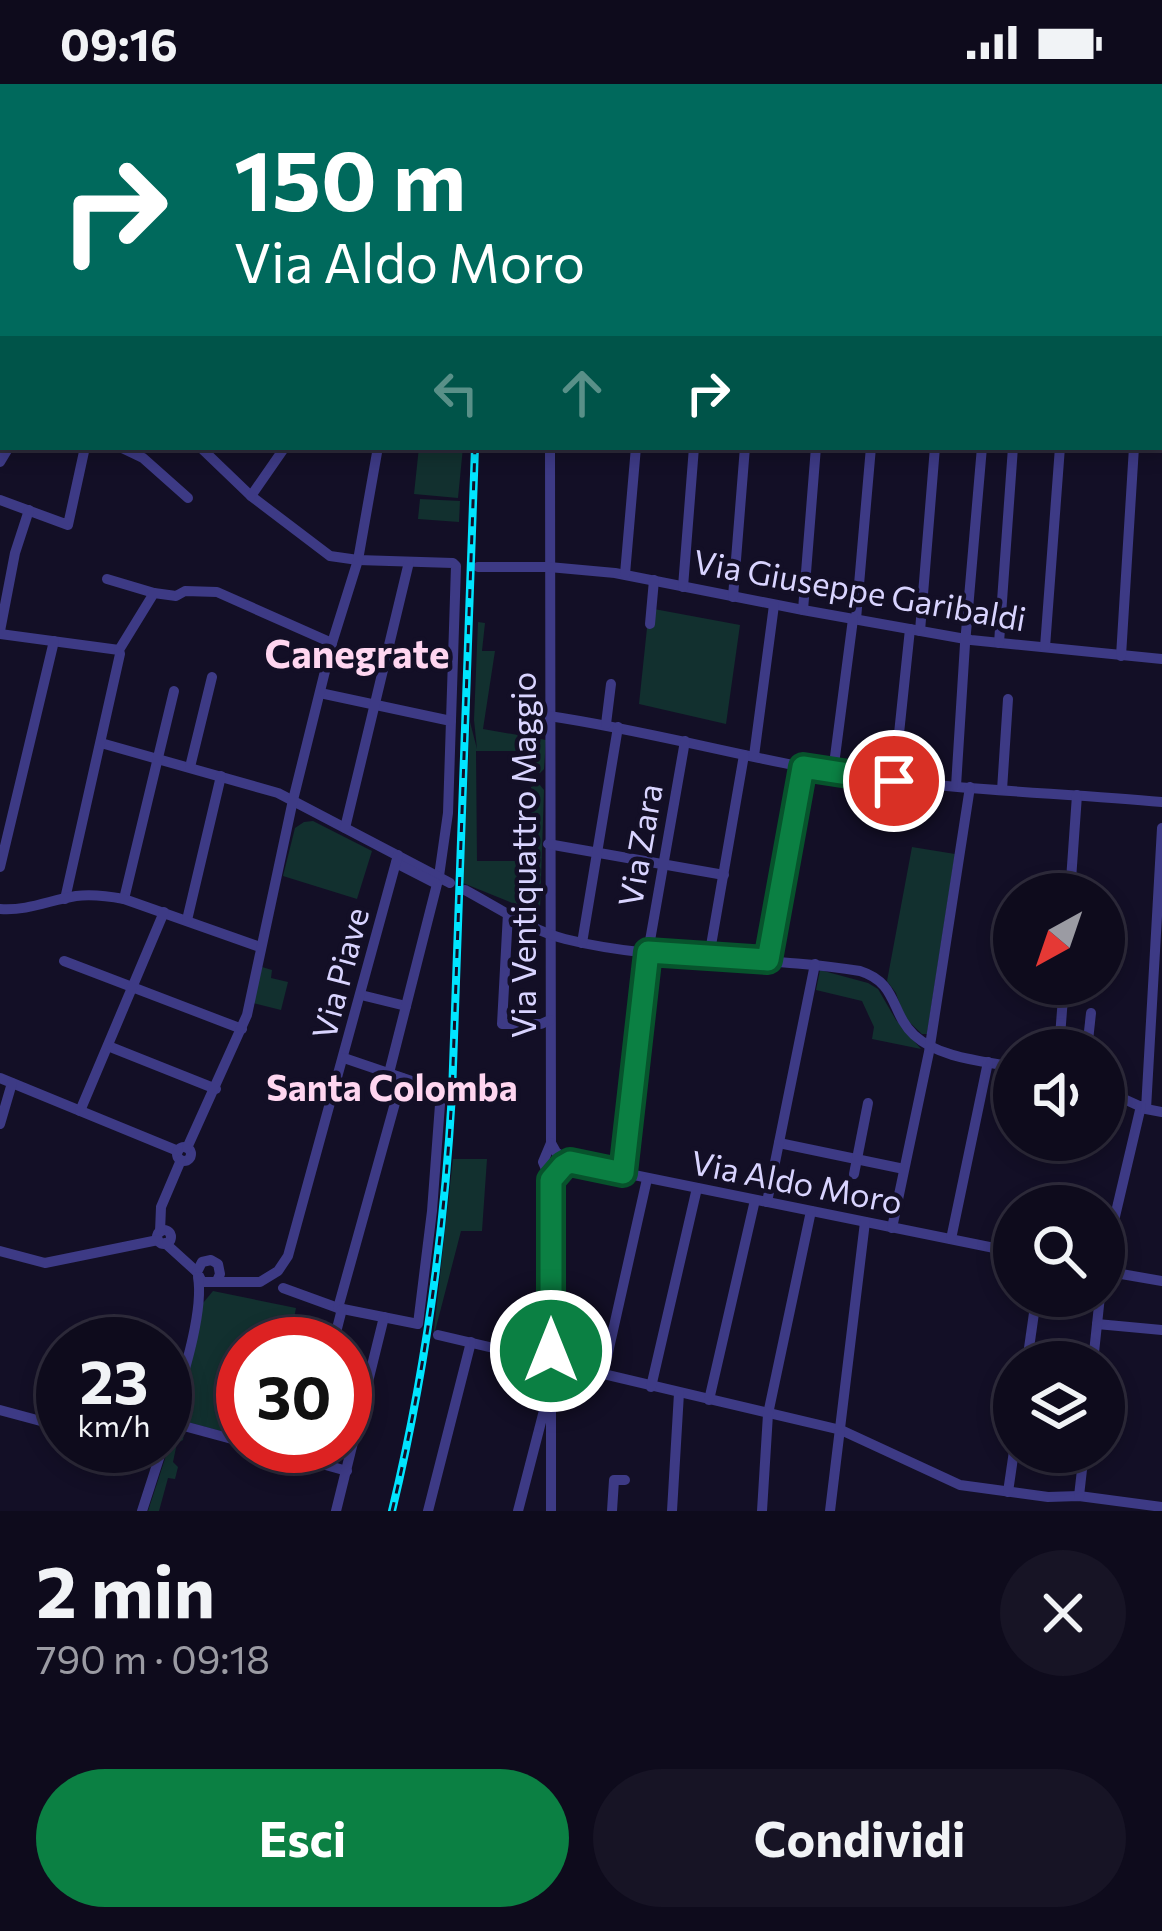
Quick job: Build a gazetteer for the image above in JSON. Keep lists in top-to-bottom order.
{
  "streets": {
    "street": [
      "Via Giuseppe Garibaldi",
      "Via Zara",
      "Via Ventiquattro Maggio",
      "Via Piave",
      "Via Aldo Moro"
    ]
  },
  "crossings": [
    ["Via Giuseppe Garibaldi", "Via Ventiquattro Maggio"],
    ["Via Zara", "Via Aldo Moro"],
    ["Via Ventiquattro Maggio", "Via Aldo Moro"]
  ],
  "districts": ["Canegrate", "Santa Colomba"],
  "north": "bottom left",
  "page": {
    "status": "09:16",
    "turn": ["150 m", "Via Aldo Moro"],
    "speed": "23 km/h",
    "limit": "30",
    "heading": ["2 min", "790 m · 09:18"],
    "buttons": ["Esci", "Condividi"]
  }
}
